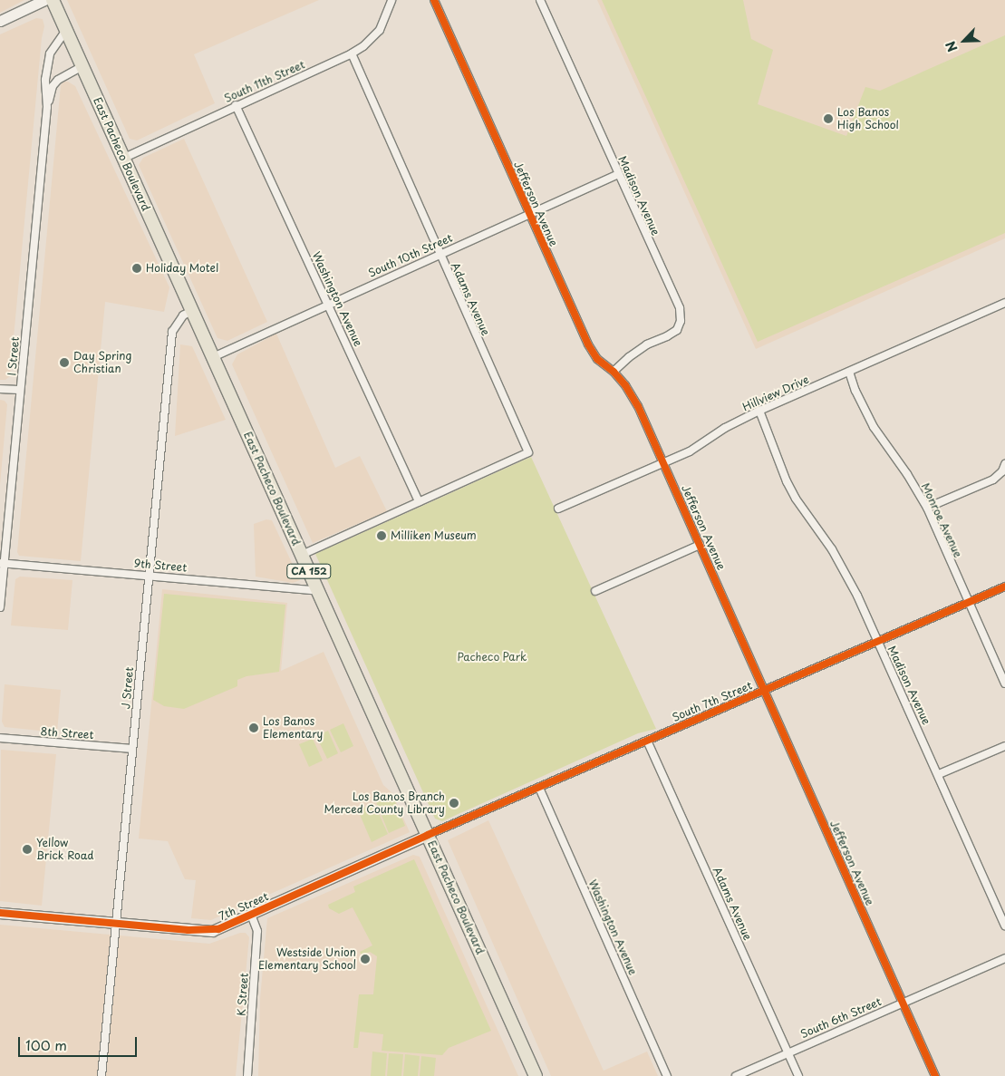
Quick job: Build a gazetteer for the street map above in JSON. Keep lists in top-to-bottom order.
{
  "streets": {
    "highway": ["East Pacheco Boulevard", "CA 152"],
    "street": [
      "South 11th Street",
      "Madison Avenue",
      "Jefferson Avenue",
      "South 10th Street",
      "Washington Avenue",
      "Adams Avenue",
      "I Street",
      "Hillview Drive",
      "Monroe Avenue",
      "9th Street",
      "J Street",
      "South 7th Street",
      "8th Street",
      "7th Street",
      "K Street",
      "South 6th Street"
    ]
  },
  "crossings": [
    ["South 11th Street", "East Pacheco Boulevard"],
    ["South 11th Street", "Washington Avenue"],
    ["South 11th Street", "Adams Avenue"],
    ["East Pacheco Boulevard", "South 10th Street"],
    ["East Pacheco Boulevard", "I Street"],
    ["East Pacheco Boulevard", "9th Street"],
    ["East Pacheco Boulevard", "J Street"],
    ["East Pacheco Boulevard", "South 7th Street"],
    ["East Pacheco Boulevard", "7th Street"],
    ["Madison Avenue", "Jefferson Avenue"],
    ["Madison Avenue", "South 10th Street"],
    ["Madison Avenue", "Hillview Drive"],
    ["Madison Avenue", "South 7th Street"],
    ["Jefferson Avenue", "South 10th Street"],
    ["Jefferson Avenue", "Hillview Drive"],
    ["Jefferson Avenue", "South 7th Street"],
    ["Jefferson Avenue", "South 6th Street"],
    ["South 10th Street", "Washington Avenue"],
    ["South 10th Street", "Adams Avenue"],
    ["Washington Avenue", "Adams Avenue"],
    ["Washington Avenue", "South 7th Street"],
    ["Adams Avenue", "South 7th Street"],
    ["Adams Avenue", "South 6th Street"],
    ["I Street", "9th Street"],
    ["Hillview Drive", "Monroe Avenue"],
    ["Monroe Avenue", "South 7th Street"],
    ["9th Street", "J Street"],
    ["J Street", "8th Street"],
    ["J Street", "7th Street"],
    ["South 7th Street", "7th Street"],
    ["7th Street", "K Street"]
  ],
  "parks": ["Pacheco Park"],
  "places": [
    "Los Banos High School",
    "Holiday Motel",
    "Day Spring Christian",
    "Milliken Museum",
    "Los Banos Elementary",
    "Los Banos Branch Merced County Library",
    "Yellow Brick Road",
    "Westside Union Elementary School"
  ],
  "scale_bar": "100 m",
  "north": "bottom left"
}
